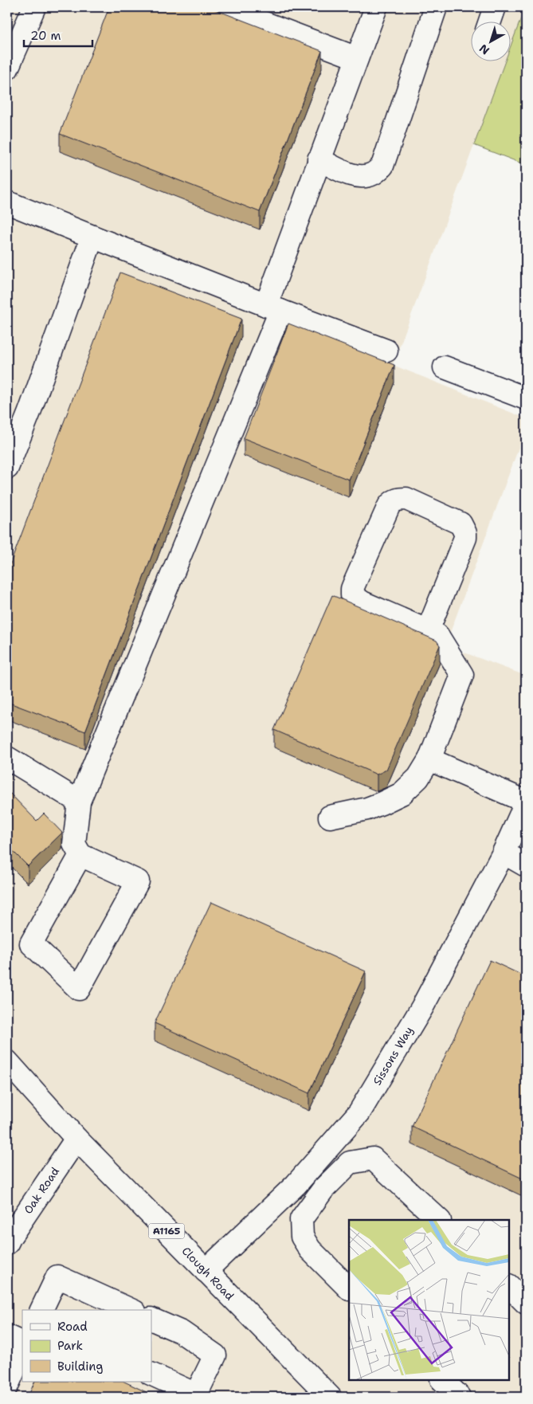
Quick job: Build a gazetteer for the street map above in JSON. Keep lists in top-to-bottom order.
{
  "streets": {
    "street": [
      "Sissons Way",
      "Oak Road",
      "A1165",
      "Clough Road"
    ]
  },
  "crossings": [
    ["Sissons Way", "Clough Road"],
    ["Oak Road", "Clough Road"]
  ],
  "legend": ["Road", "Park", "Building"],
  "scale_bar": "20 m",
  "north": "bottom left"
}
